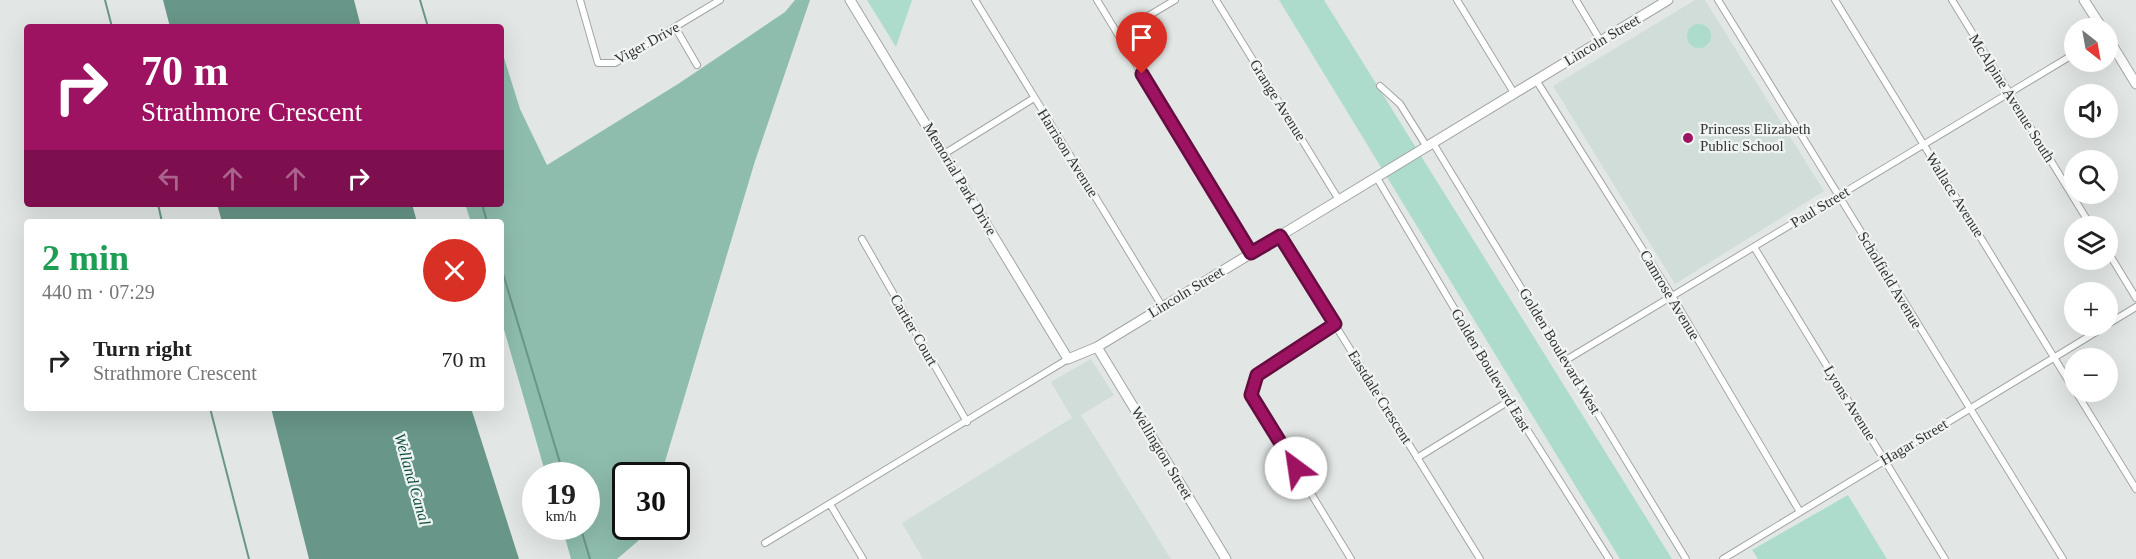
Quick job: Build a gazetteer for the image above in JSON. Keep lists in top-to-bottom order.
{
  "streets": {
    "main road": ["Lincoln Street", "Memorial Park Drive", "Wellington Street"],
    "street": [
      "Viger Drive",
      "McAlpine Avenue South",
      "Grange Avenue",
      "Harrison Avenue",
      "Wallace Avenue",
      "Paul Street",
      "Scholfield Avenue",
      "Camrose Avenue",
      "Cartier Court",
      "Golden Boulevard West",
      "Golden Boulevard East",
      "Eastdale Crescent",
      "Lyons Avenue",
      "Hagar Street"
    ]
  },
  "crossings": [
    ["Lincoln Street", "Grange Avenue"],
    ["Lincoln Street", "Harrison Avenue"],
    ["Lincoln Street", "Memorial Park Drive"],
    ["Lincoln Street", "Camrose Avenue"],
    ["Lincoln Street", "Cartier Court"],
    ["Lincoln Street", "Golden Boulevard West"],
    ["Lincoln Street", "Golden Boulevard East"],
    ["Lincoln Street", "Eastdale Crescent"],
    ["Lincoln Street", "Wellington Street"],
    ["McAlpine Avenue South", "Paul Street"],
    ["Wallace Avenue", "Paul Street"],
    ["Wallace Avenue", "Hagar Street"],
    ["Paul Street", "Scholfield Avenue"],
    ["Paul Street", "Camrose Avenue"],
    ["Paul Street", "Golden Boulevard West"],
    ["Paul Street", "Lyons Avenue"],
    ["Scholfield Avenue", "Hagar Street"],
    ["Camrose Avenue", "Hagar Street"],
    ["Lyons Avenue", "Hagar Street"]
  ],
  "water": ["Welland Canal"],
  "places": ["Princess Elizabeth Public School"],
  "north": "bottom right",
  "page": {
    "map_buttons": ["+", "−"],
    "turn": ["70 m", "Strathmore Crescent"],
    "heading": ["2 min", "440 m · 07:29"],
    "list": [
      {
        "name": "Turn right",
        "note": "Strathmore Crescent",
        "value": "70 m"
      }
    ],
    "speed": "19 km/h",
    "limit": "30"
  }
}
